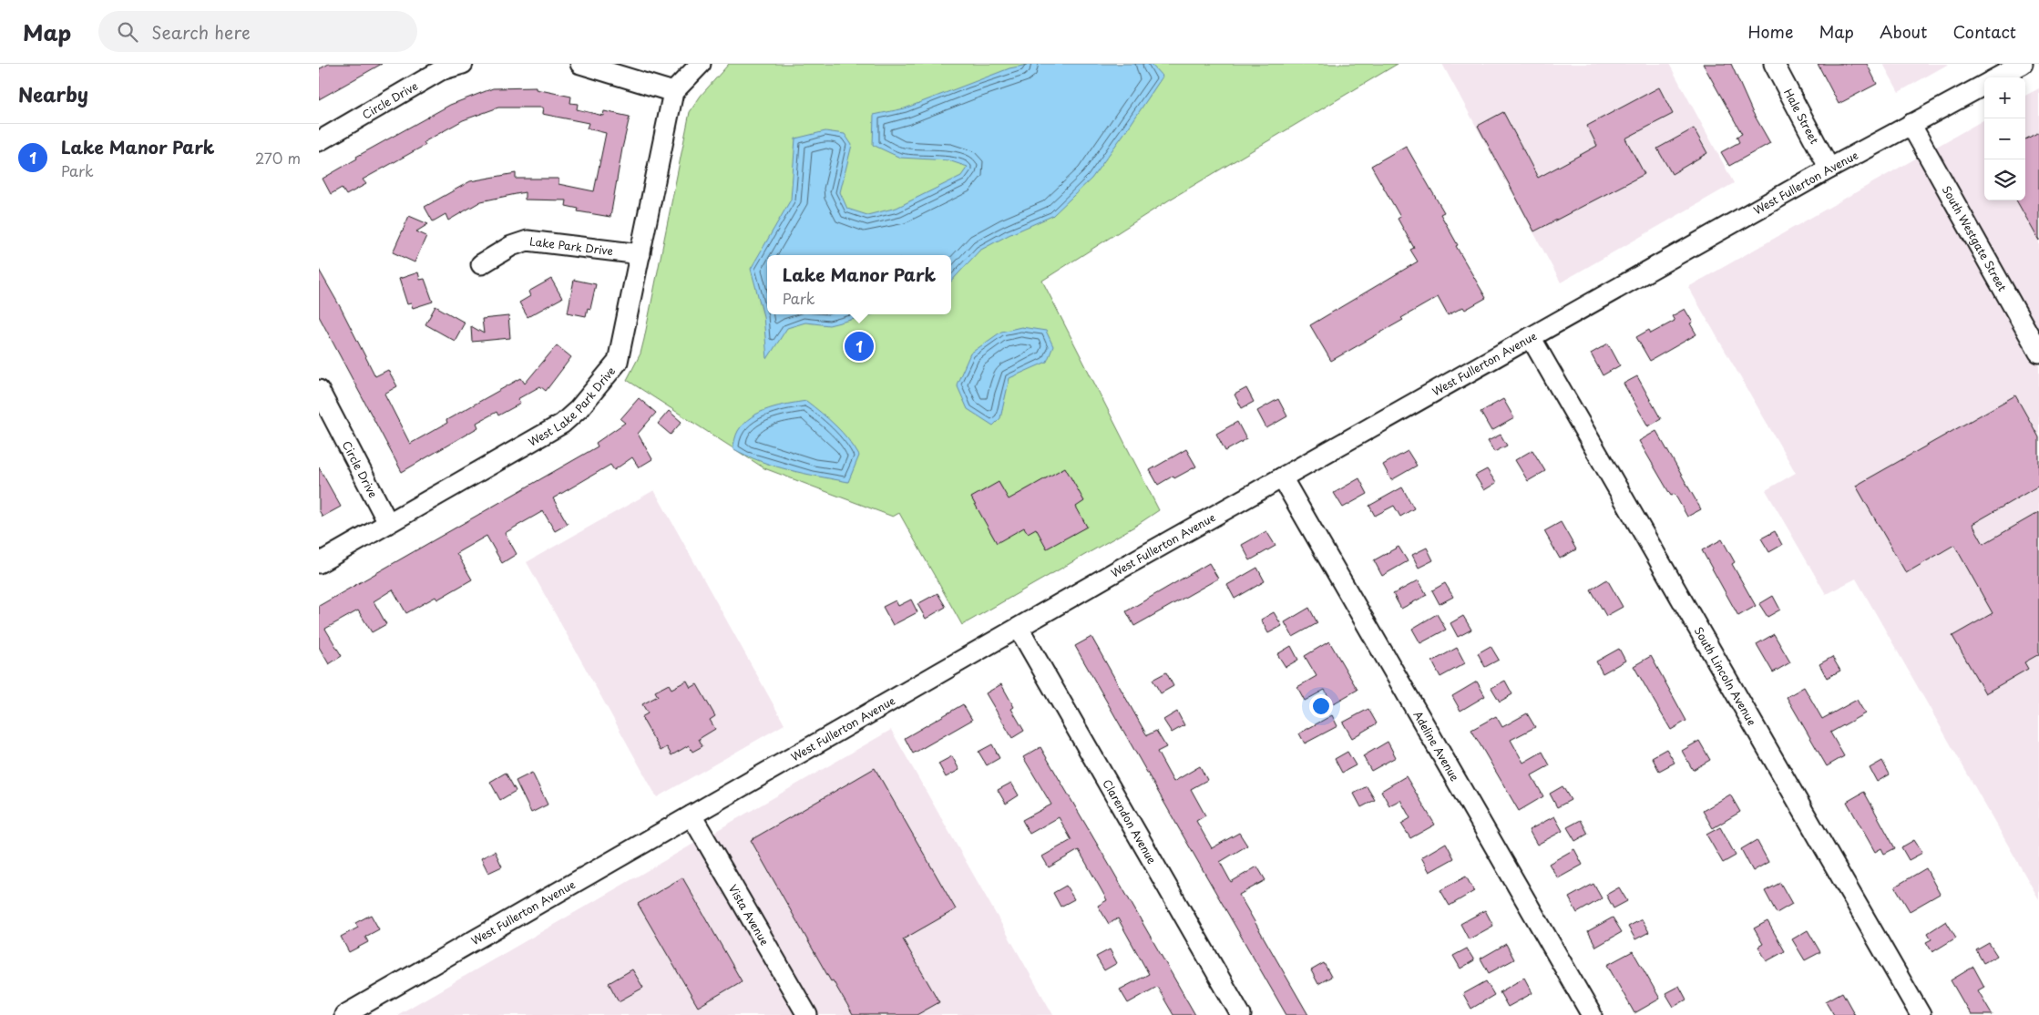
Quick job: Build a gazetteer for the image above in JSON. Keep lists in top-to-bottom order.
{
  "streets": {
    "street": [
      "Circle Drive",
      "Hale Street",
      "West Fullerton Avenue",
      "South Westgate Street",
      "Lake Park Drive",
      "West Lake Park Drive",
      "South Lincoln Avenue",
      "Adeline Avenue",
      "Clarendon Avenue",
      "Vista Avenue"
    ]
  },
  "crossings": [
    ["Circle Drive", "West Lake Park Drive"],
    ["Hale Street", "West Fullerton Avenue"],
    ["West Fullerton Avenue", "South Westgate Street"],
    ["West Fullerton Avenue", "South Lincoln Avenue"],
    ["West Fullerton Avenue", "Adeline Avenue"],
    ["West Fullerton Avenue", "Clarendon Avenue"],
    ["West Fullerton Avenue", "Vista Avenue"],
    ["Lake Park Drive", "West Lake Park Drive"]
  ],
  "page": {
    "header": "Map",
    "search": "Search here",
    "nav": [
      "Home",
      "Map",
      "About",
      "Contact"
    ],
    "heading": "Nearby",
    "map_buttons": ["+", "−"],
    "list": [
      {
        "mark": "1",
        "name": "Lake Manor Park",
        "note": "Park",
        "value": "270 m"
      }
    ],
    "popup": ["Lake Manor Park", "Park"],
    "pins": "1"
  }
}
